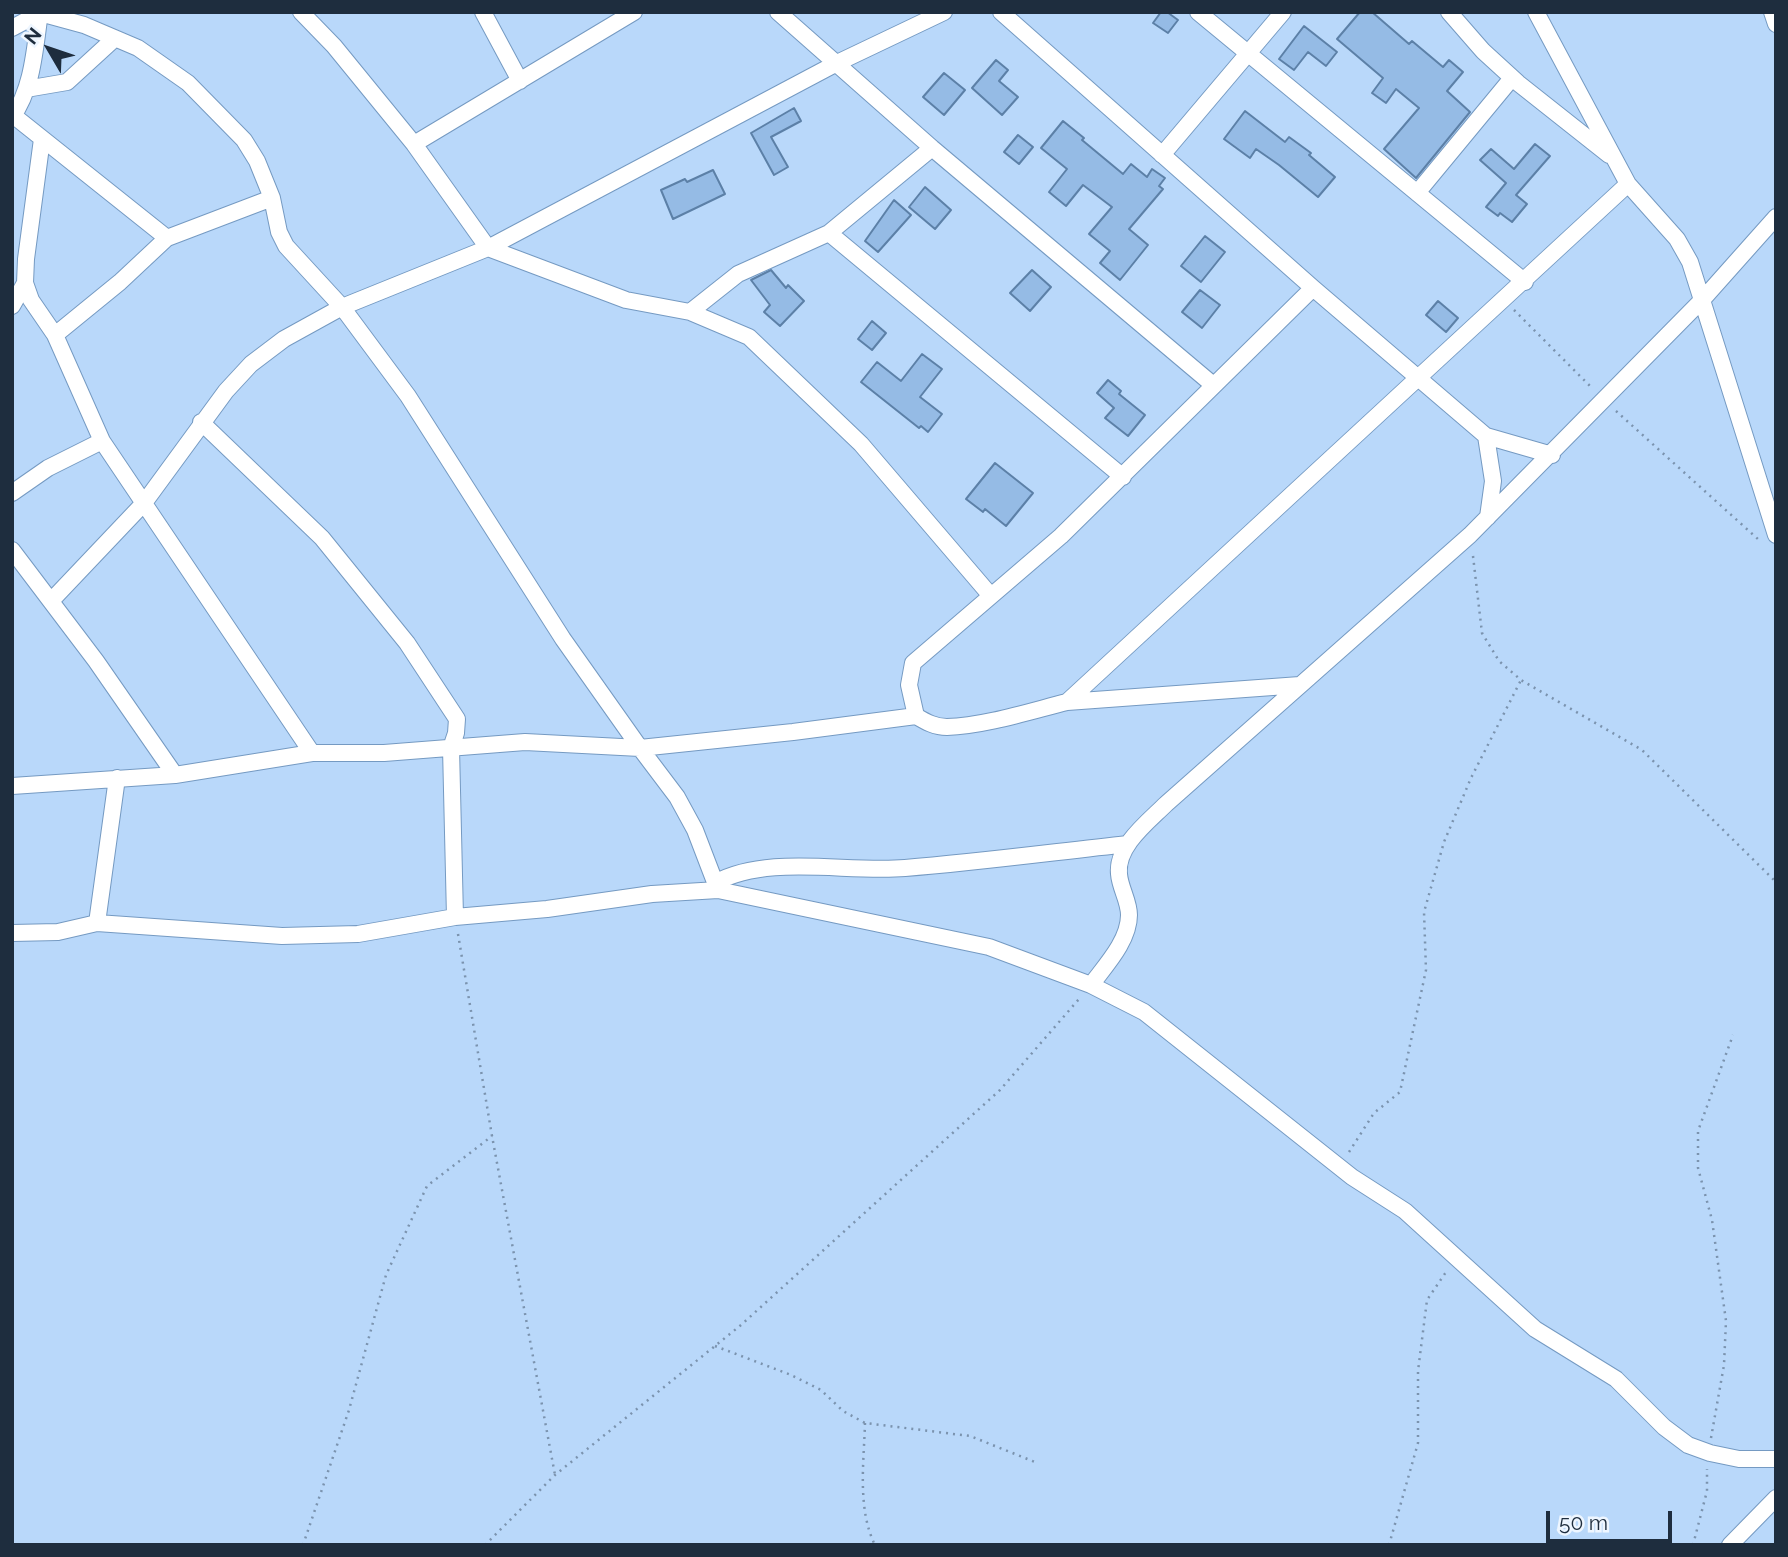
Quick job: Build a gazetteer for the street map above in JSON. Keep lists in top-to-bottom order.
{
  "scale_bar": "50 m",
  "north": "top left"
}
